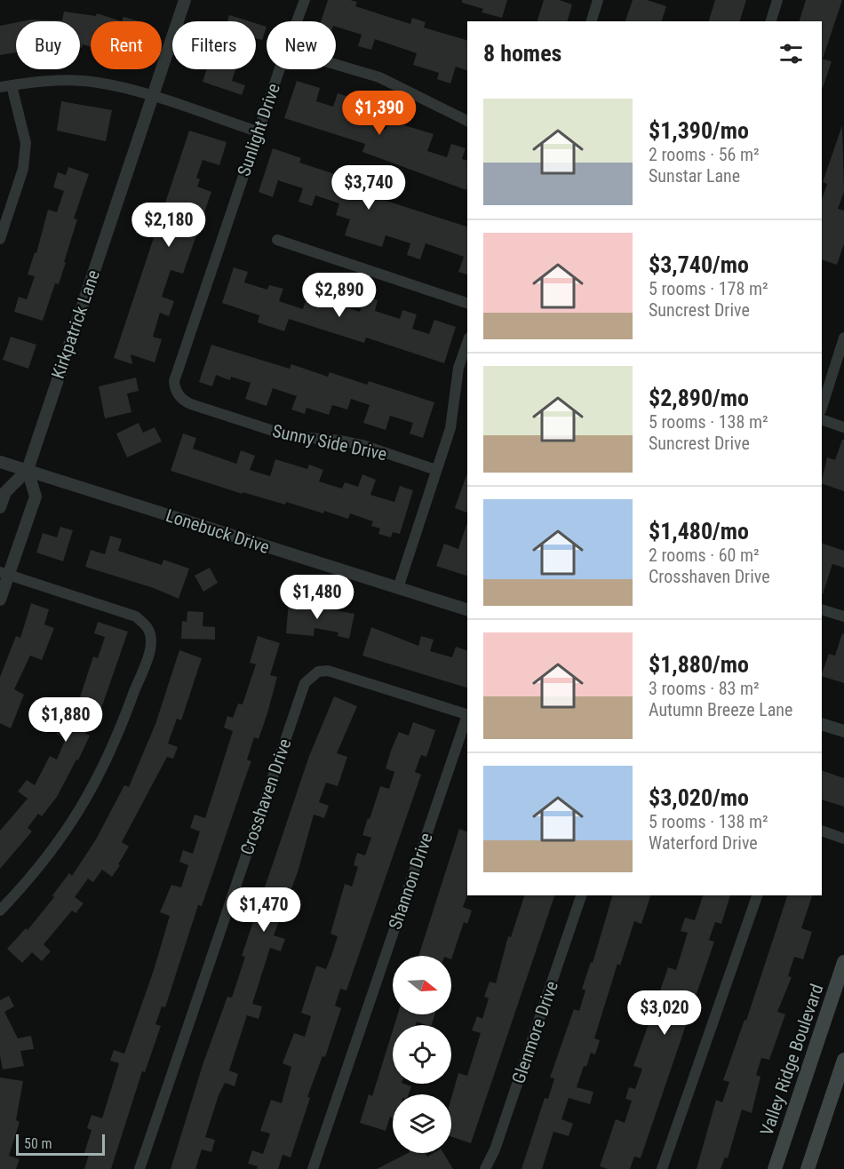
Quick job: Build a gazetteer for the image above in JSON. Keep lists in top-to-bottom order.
{
  "streets": {
    "main road": ["Valley Ridge Boulevard"],
    "street": [
      "Sunlight Drive",
      "Kirkpatrick Lane",
      "Sunny Side Drive",
      "Lonebuck Drive",
      "Crosshaven Drive",
      "Shannon Drive",
      "Glenmore Drive"
    ]
  },
  "crossings": [
    ["Sunlight Drive", "Sunny Side Drive"],
    ["Kirkpatrick Lane", "Lonebuck Drive"]
  ],
  "scale_bar": "50 m",
  "north": "right",
  "page": {
    "chip": [
      "Buy",
      "Rent",
      "Filters",
      "New"
    ],
    "heading": "8 homes",
    "list": [
      {
        "name": "$1,390/mo",
        "note": "2 rooms · 56 m² · Sunstar Lane"
      },
      {
        "name": "$3,740/mo",
        "note": "5 rooms · 178 m² · Suncrest Drive"
      },
      {
        "name": "$2,890/mo",
        "note": "5 rooms · 138 m² · Suncrest Drive"
      },
      {
        "name": "$1,480/mo",
        "note": "2 rooms · 60 m² · Crosshaven Drive"
      },
      {
        "name": "$1,880/mo",
        "note": "3 rooms · 83 m² · Autumn Breeze Lane"
      },
      {
        "name": "$3,020/mo",
        "note": "5 rooms · 138 m² · Waterford Drive"
      }
    ],
    "price": [
      "$1,390",
      "$3,740",
      "$2,180",
      "$2,890",
      "$1,480",
      "$1,880",
      "$1,470",
      "$3,020"
    ],
    "scale": "50 m"
  }
}
